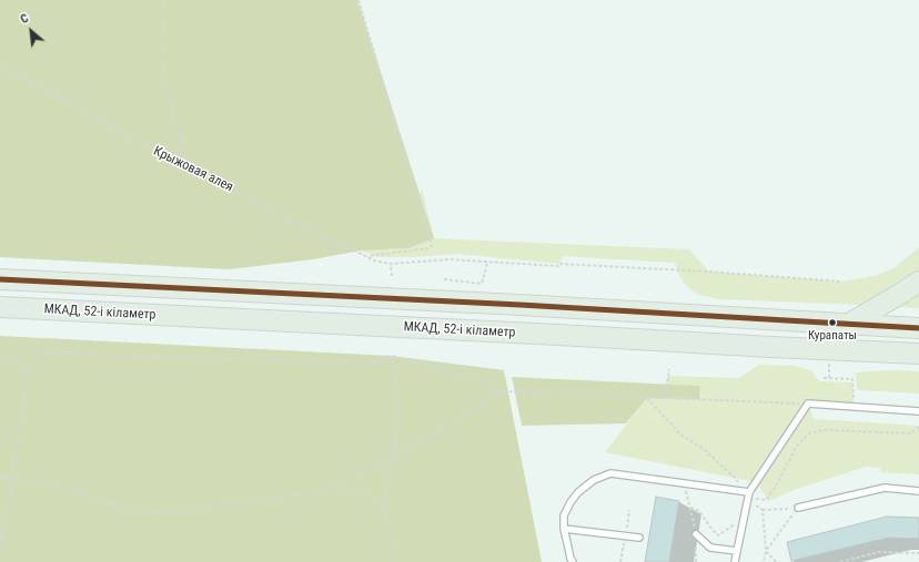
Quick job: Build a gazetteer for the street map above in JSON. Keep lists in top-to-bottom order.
{
  "streets": {
    "highway": ["МКАД, 52-і кіламетр"],
    "path": ["Крыжовая алея"]
  },
  "places": ["Курапаты"],
  "north": "top left"
}
